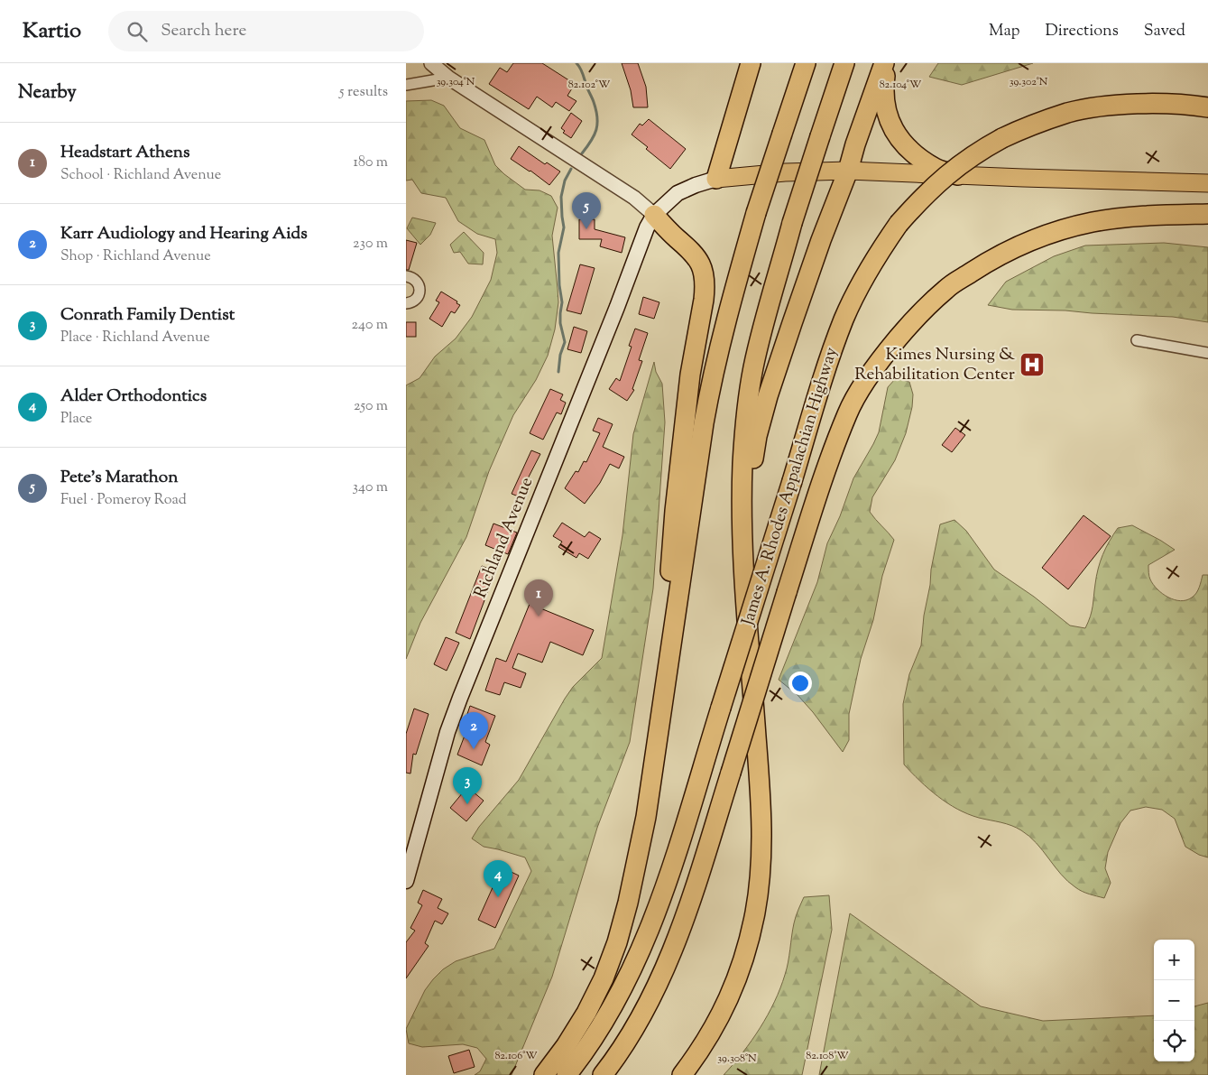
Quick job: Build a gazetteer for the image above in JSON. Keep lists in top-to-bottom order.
{
  "streets": {
    "highway": ["James A. Rhodes Appalachian Highway"],
    "main road": ["Richland Avenue"]
  },
  "places": {
    "hospital": ["Kimes Nursing & Rehabilitation Center"]
  },
  "page": {
    "header": "Kartio",
    "search": "Search here",
    "nav": ["Map", "Directions", "Saved"],
    "heading": ["Nearby", "5 results"],
    "list": [
      {
        "mark": "1",
        "name": "Headstart Athens",
        "note": "School · Richland Avenue",
        "value": "180 m"
      },
      {
        "mark": "2",
        "name": "Karr Audiology and Hearing Aids",
        "note": "Shop · Richland Avenue",
        "value": "230 m"
      },
      {
        "mark": "3",
        "name": "Conrath Family Dentist",
        "note": "Place · Richland Avenue",
        "value": "240 m"
      },
      {
        "mark": "4",
        "name": "Alder Orthodontics",
        "note": "Place",
        "value": "250 m"
      },
      {
        "mark": "5",
        "name": "Pete's Marathon",
        "note": "Fuel · Pomeroy Road",
        "value": "340 m"
      }
    ],
    "pins": [
      "5",
      "1",
      "2",
      "3",
      "4"
    ],
    "map_buttons": ["+", "−"]
  },
  "coordinates": [
    "39.302°N",
    "39.304°N",
    "82.102°W",
    "82.104°W",
    "82.106°W",
    "82.108°W",
    "39.308°N"
  ]
}
